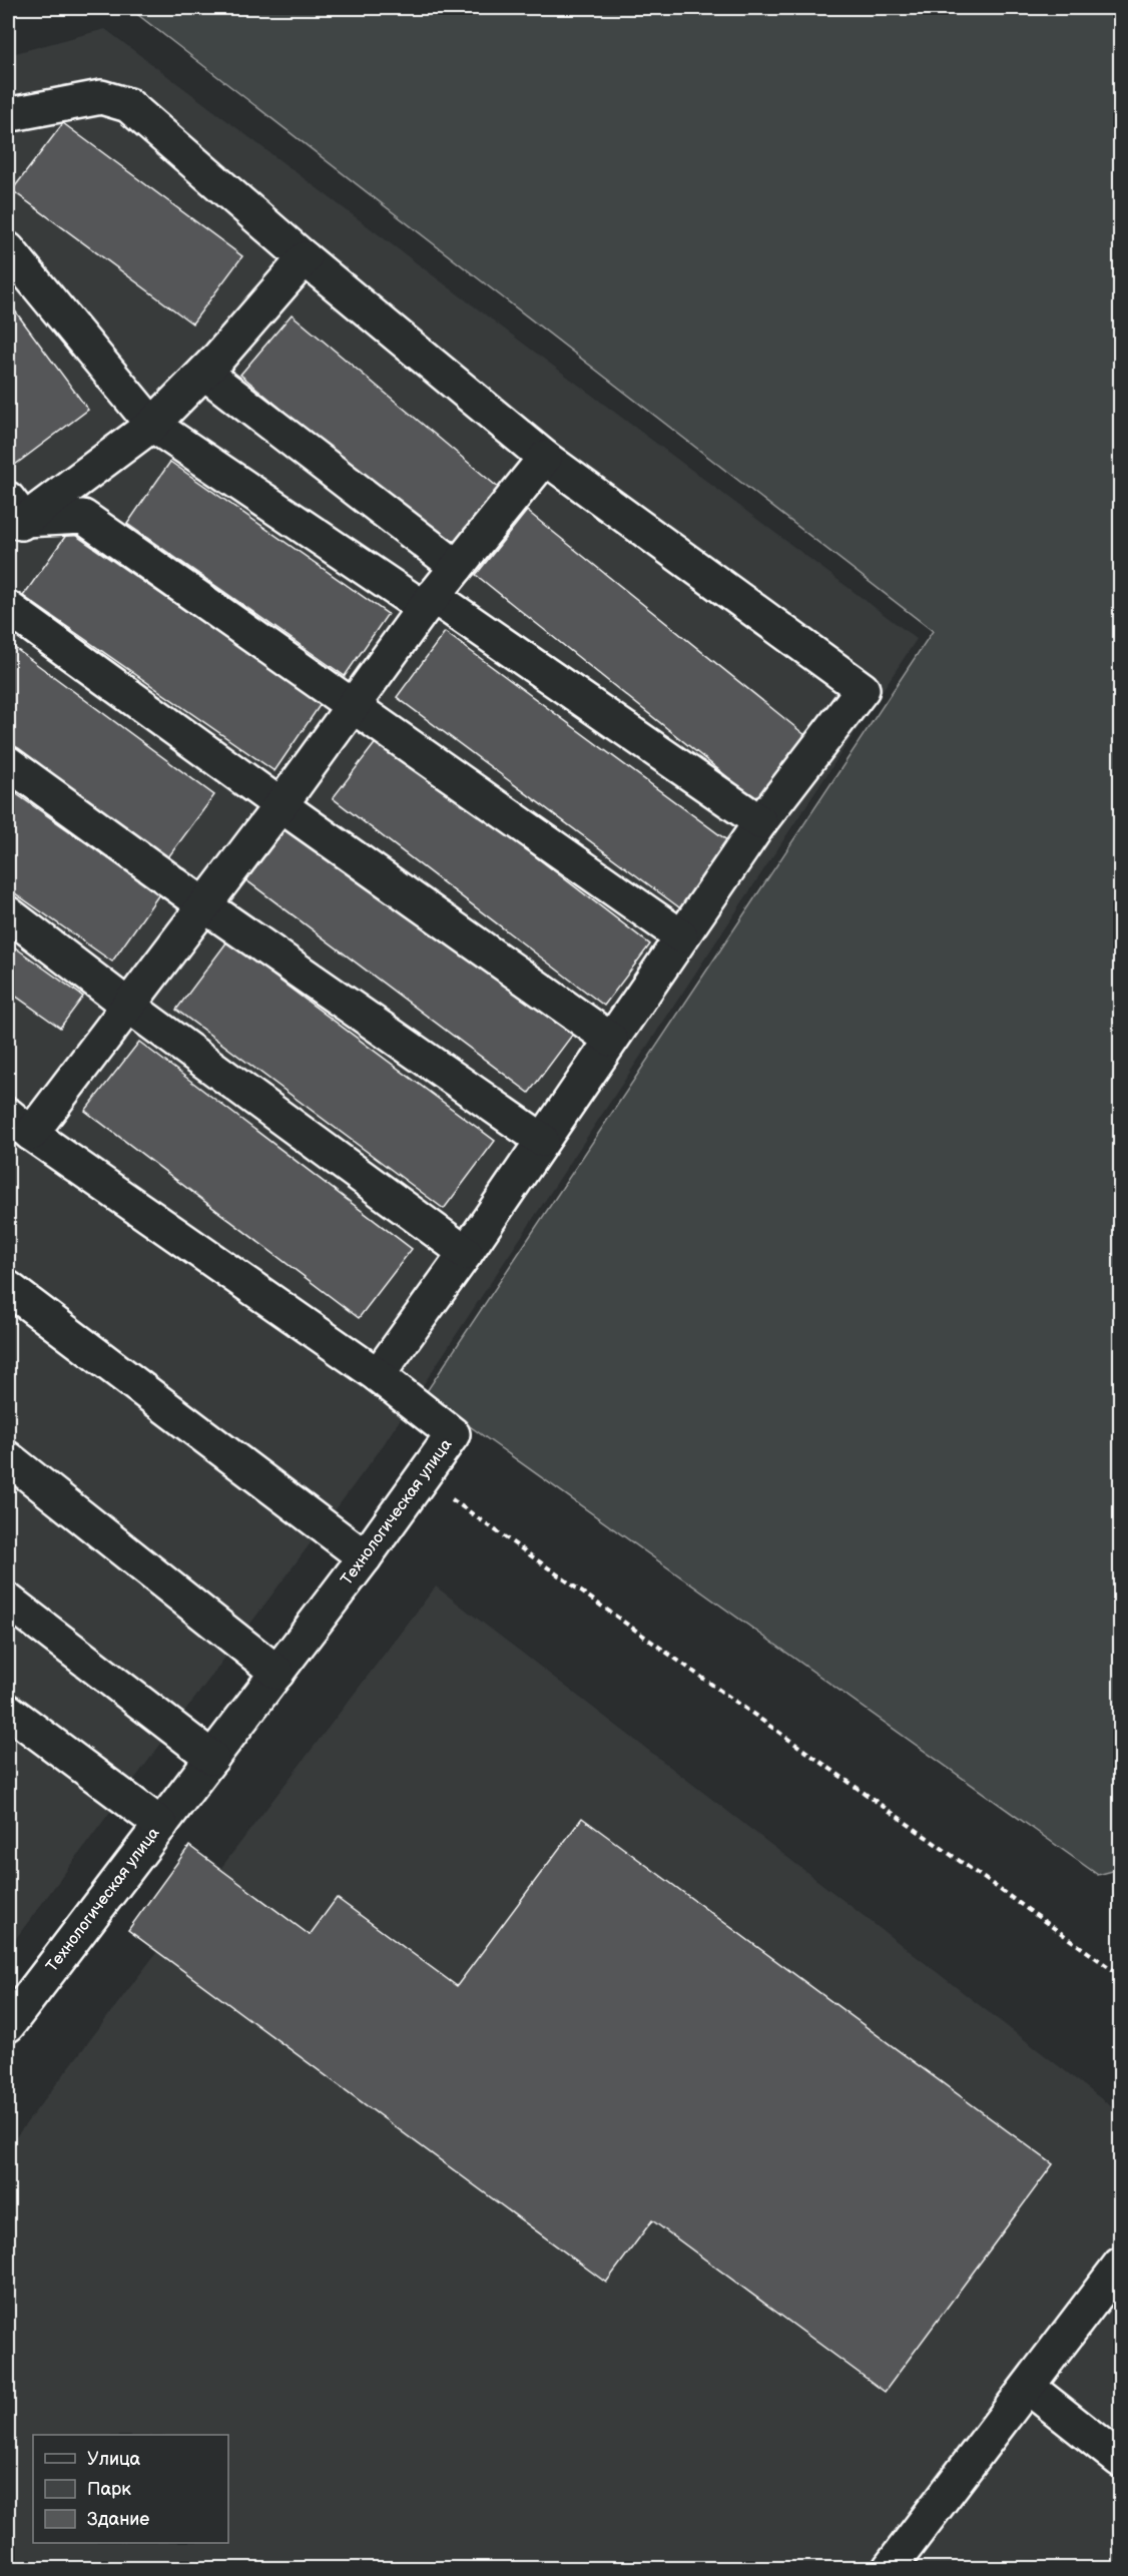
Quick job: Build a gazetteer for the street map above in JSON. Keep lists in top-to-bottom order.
{
  "streets": {
    "street": ["Технологическая улица"]
  },
  "legend": ["Улица", "Парк", "Здание"]
}
